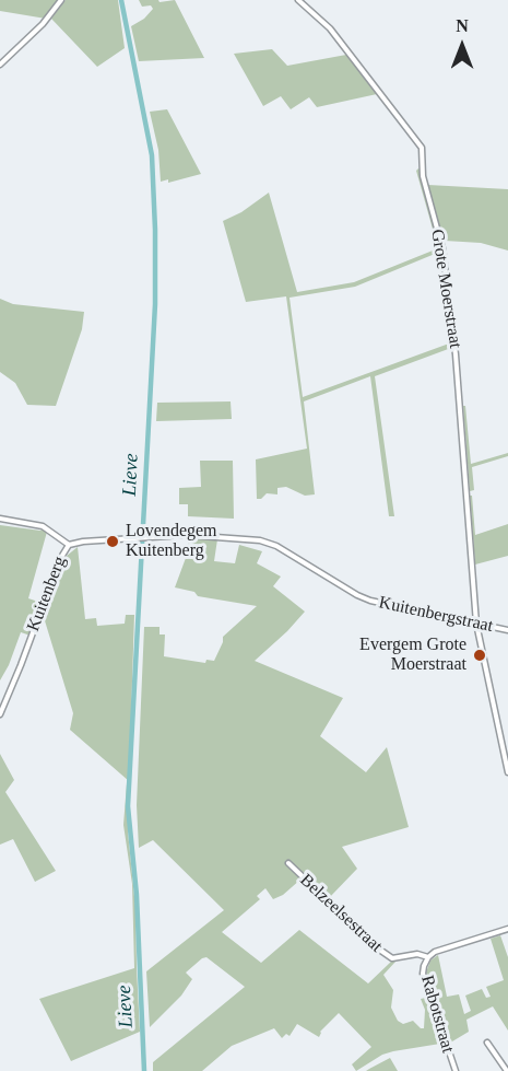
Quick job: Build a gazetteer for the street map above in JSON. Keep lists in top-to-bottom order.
{
  "streets": {
    "street": [
      "Grote Moerstraat",
      "Kuitenberg",
      "Kuitenbergstraat",
      "Belzeelsestraat",
      "Rabotstraat"
    ]
  },
  "crossings": [
    ["Grote Moerstraat", "Kuitenbergstraat"],
    ["Kuitenberg", "Kuitenbergstraat"],
    ["Belzeelsestraat", "Rabotstraat"]
  ],
  "water": ["Lieve"],
  "places": ["Lovendegem Kuitenberg", "Evergem Grote Moerstraat"],
  "north": "top"
}
